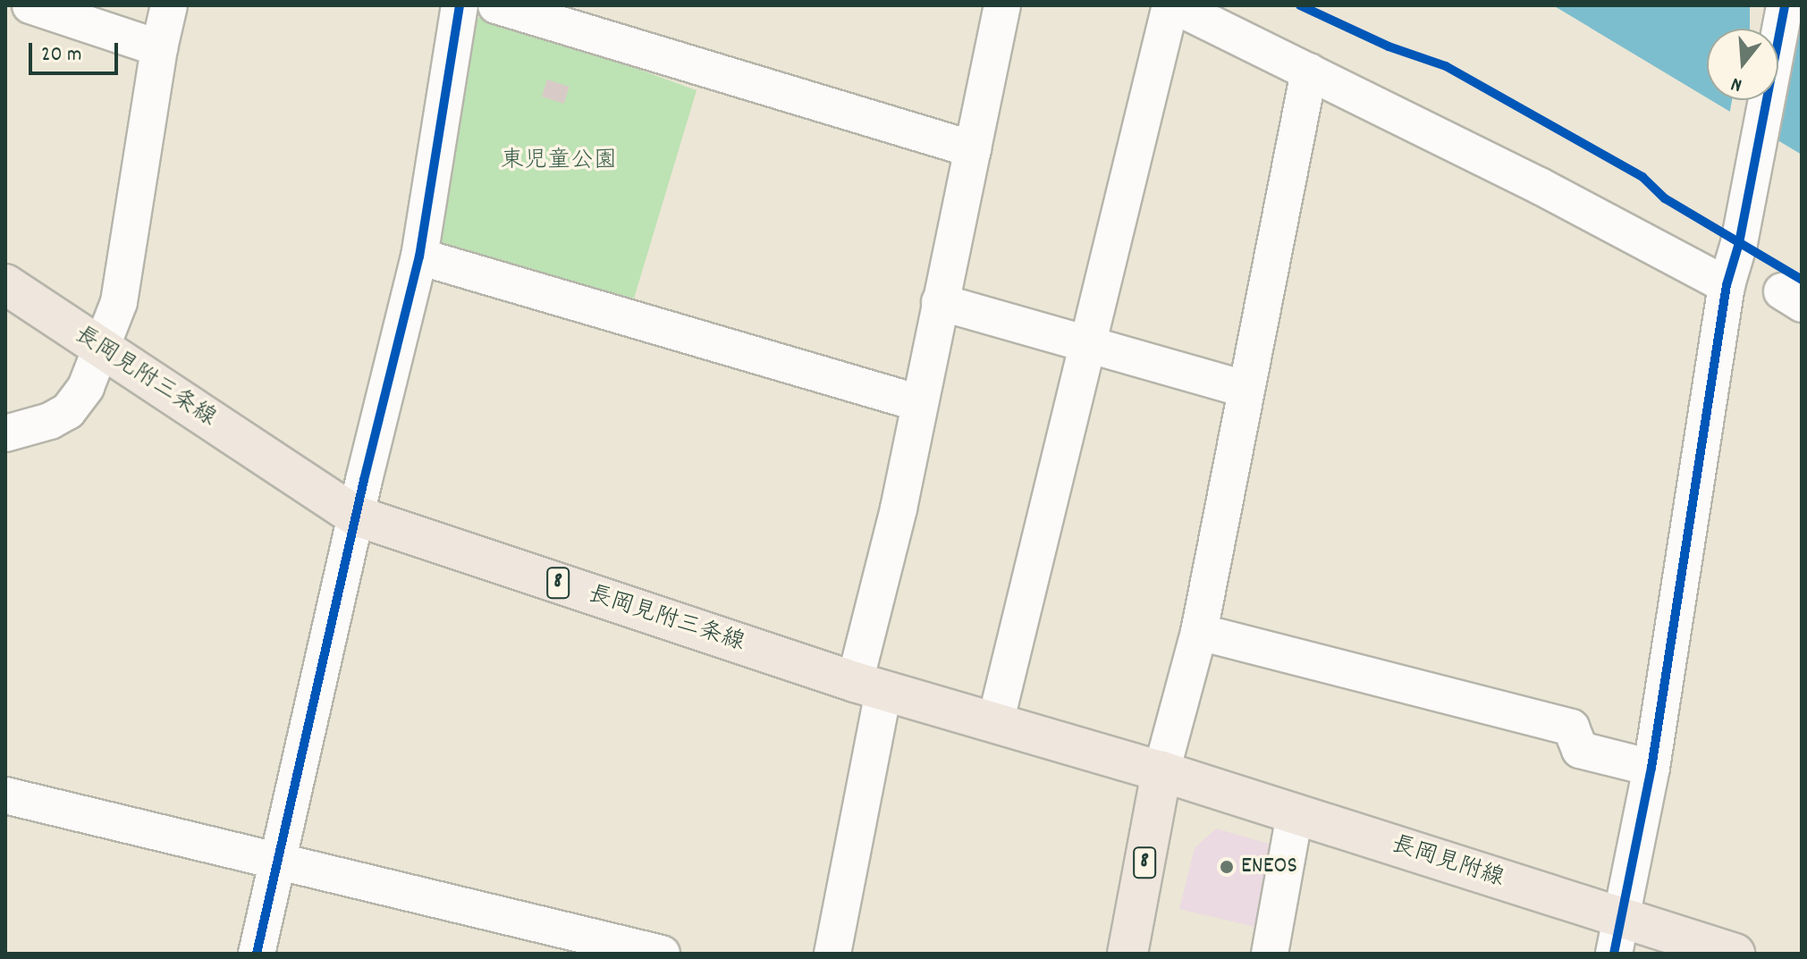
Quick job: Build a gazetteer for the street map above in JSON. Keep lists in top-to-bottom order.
{
  "streets": {
    "main road": ["長岡見附三条線", "8", "長岡見附線"]
  },
  "crossings": [
    ["長岡見附三条線", "8"],
    ["長岡見附三条線", "長岡見附線"],
    ["8", "長岡見附線"]
  ],
  "parks": ["東児童公園"],
  "places": ["ENEOS"],
  "scale_bar": "20 m",
  "north": "bottom"
}
